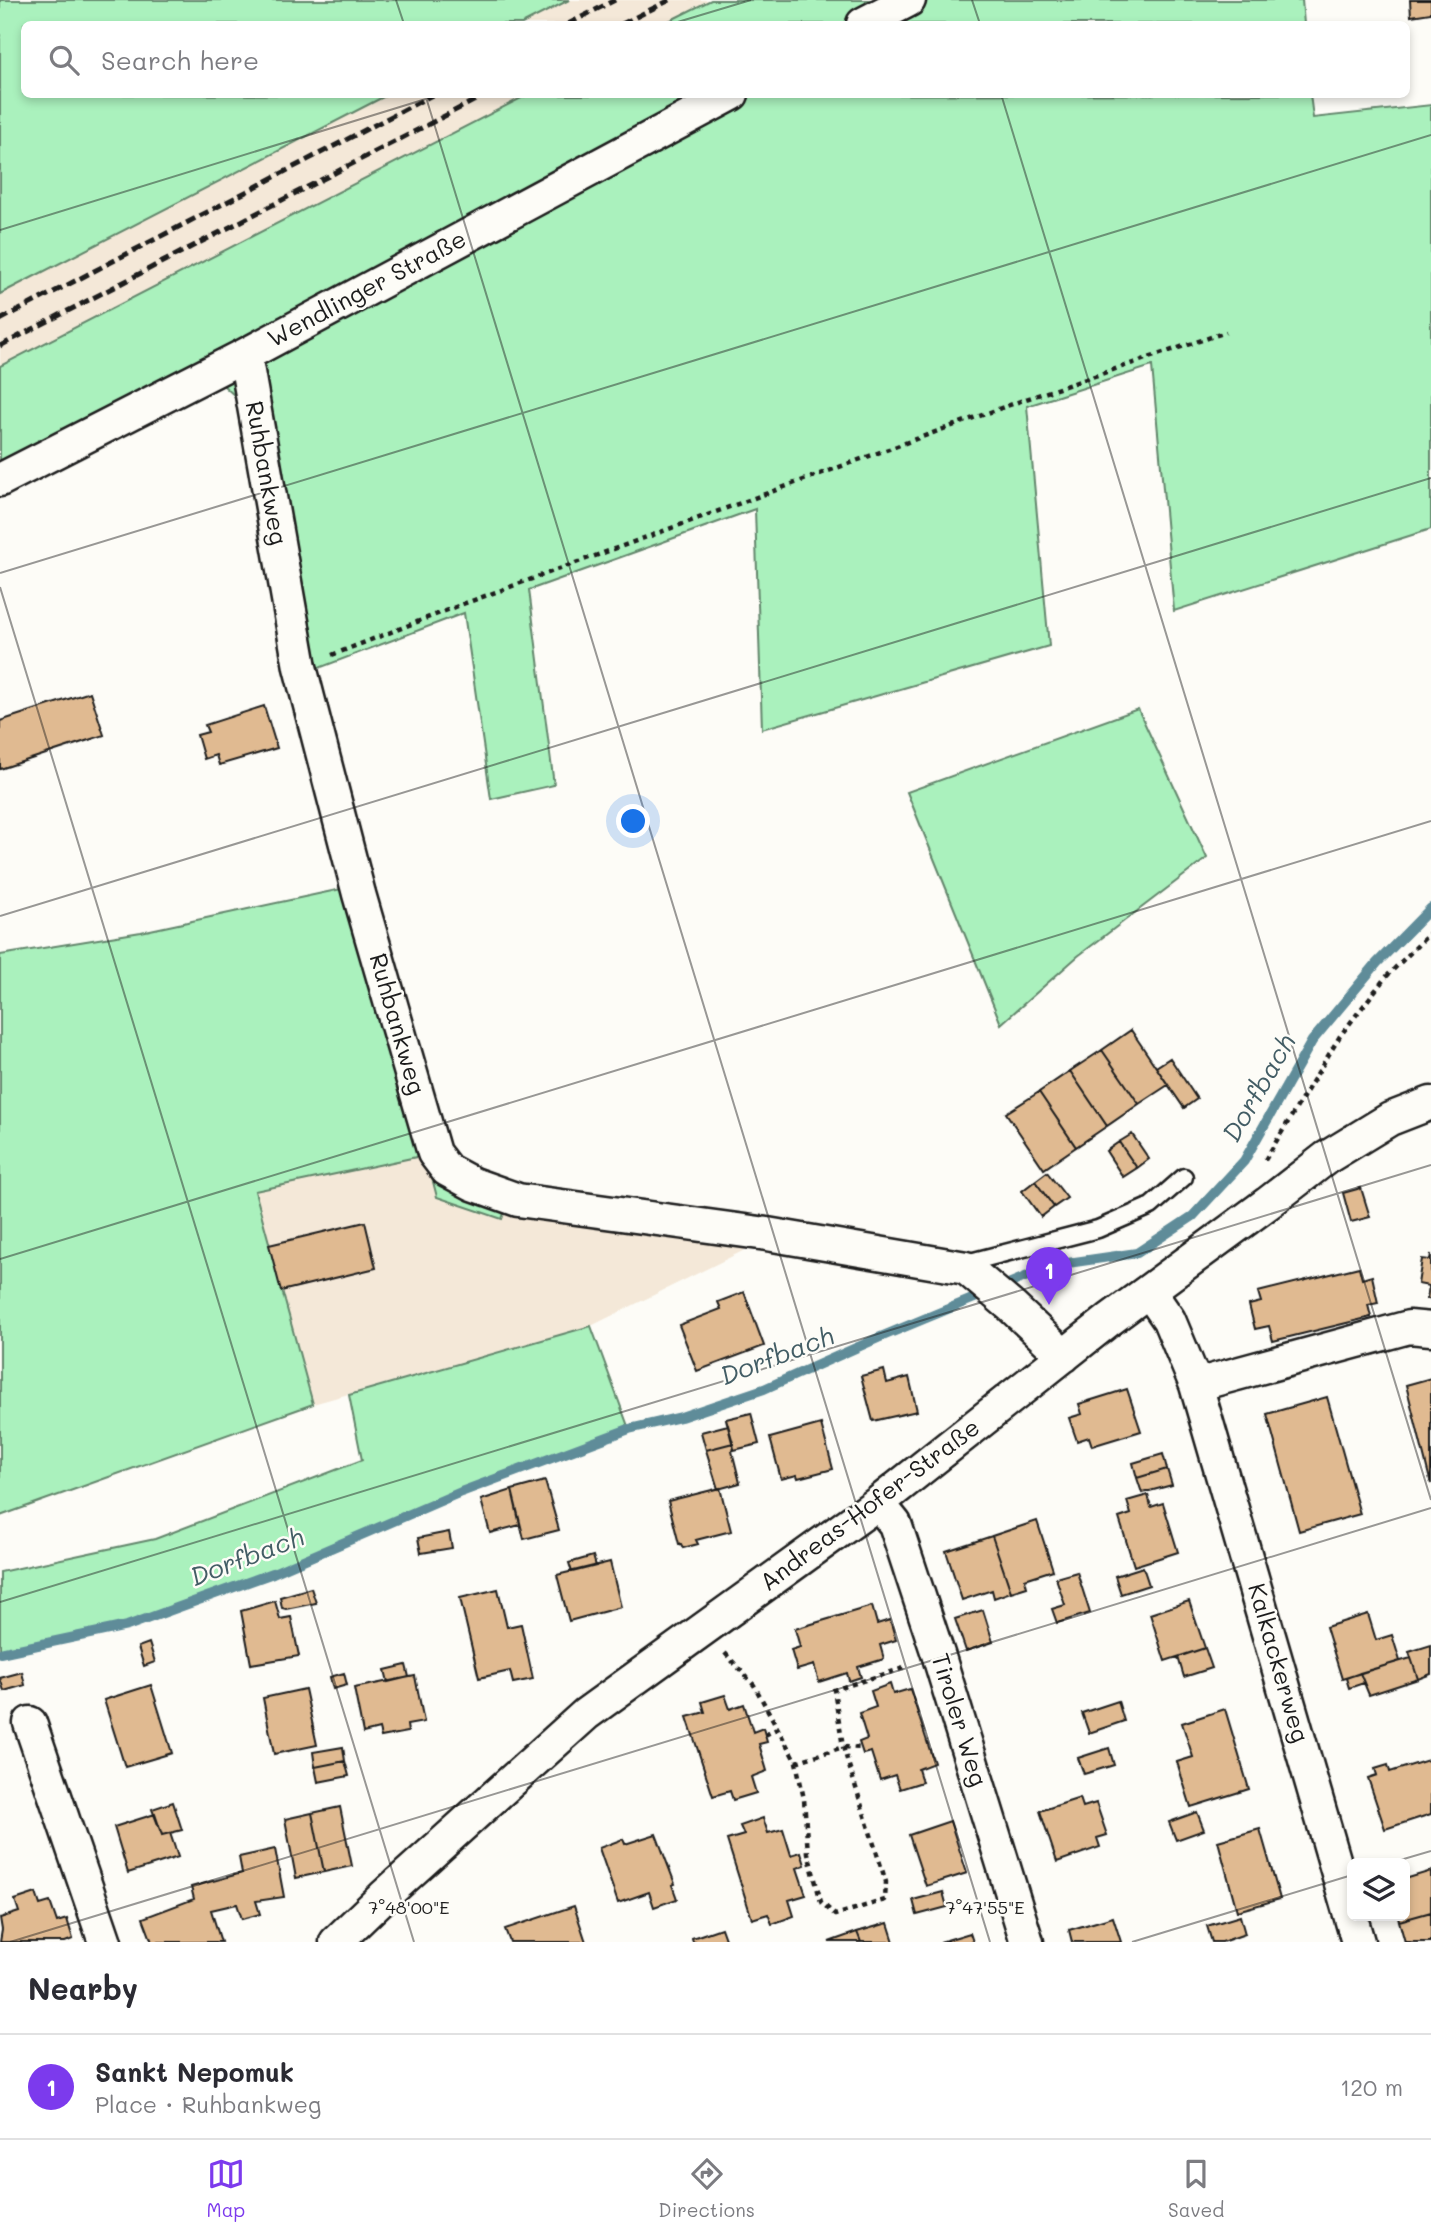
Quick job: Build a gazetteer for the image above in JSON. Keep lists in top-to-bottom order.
{
  "streets": {
    "street": [
      "Wendlinger Straße",
      "Ruhbankweg",
      "Andreas-Hofer-Straße",
      "Kalkackerweg",
      "Tiroler Weg"
    ]
  },
  "crossings": [
    ["Wendlinger Straße", "Ruhbankweg"],
    ["Andreas-Hofer-Straße", "Kalkackerweg"],
    ["Andreas-Hofer-Straße", "Tiroler Weg"]
  ],
  "water": ["Dorfbach"],
  "page": {
    "search": "Search here",
    "pins": "1",
    "heading": "Nearby",
    "list": [
      {
        "mark": "1",
        "name": "Sankt Nepomuk",
        "note": "Place · Ruhbankweg",
        "value": "120 m"
      }
    ],
    "nav": ["Map", "Directions", "Saved"]
  },
  "coordinates": ["7°48'00\"E", "7°47'55\"E"]
}
